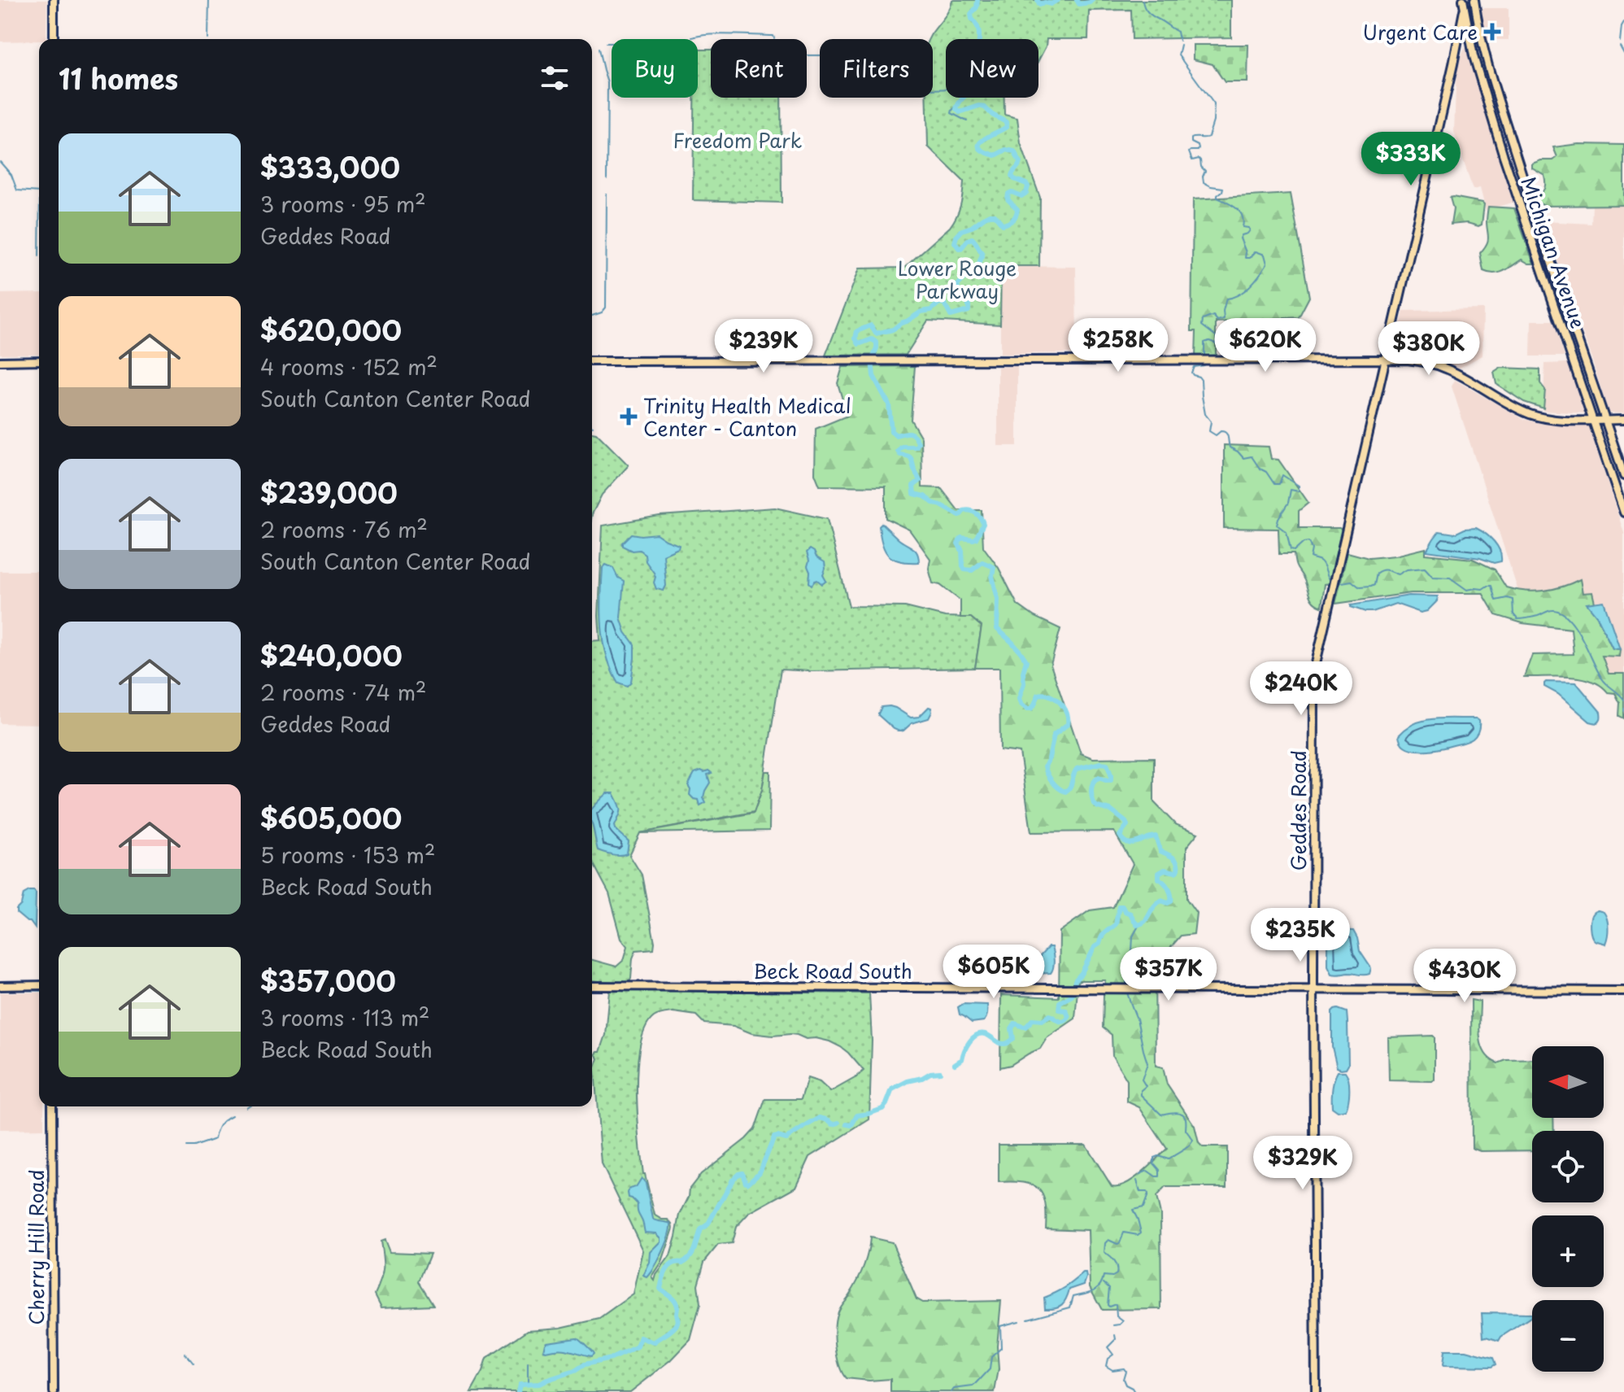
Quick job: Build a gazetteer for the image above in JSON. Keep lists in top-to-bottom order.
{
  "streets": {
    "main road": [
      "Michigan Avenue",
      "Geddes Road",
      "Beck Road South",
      "Cherry Hill Road"
    ]
  },
  "crossings": [
    ["Michigan Avenue", "Geddes Road"],
    ["Geddes Road", "Beck Road South"]
  ],
  "parks": ["Freedom Park", "Lower Rouge Parkway"],
  "places": {
    "health": ["Urgent Care", "Trinity Health Medical Center - Canton"]
  },
  "north": "left",
  "page": {
    "chip": [
      "Buy",
      "Rent",
      "Filters",
      "New"
    ],
    "heading": "11 homes",
    "list": [
      {
        "name": "$333,000",
        "note": "3 rooms · 95 m² · Geddes Road"
      },
      {
        "name": "$620,000",
        "note": "4 rooms · 152 m² · South Canton Center Road"
      },
      {
        "name": "$239,000",
        "note": "2 rooms · 76 m² · South Canton Center Road"
      },
      {
        "name": "$240,000",
        "note": "2 rooms · 74 m² · Geddes Road"
      },
      {
        "name": "$605,000",
        "note": "5 rooms · 153 m² · Beck Road South"
      },
      {
        "name": "$357,000",
        "note": "3 rooms · 113 m² · Beck Road South"
      }
    ],
    "price": [
      "$333K",
      "$258K",
      "$620K",
      "$239K",
      "$380K",
      "$240K",
      "$235K",
      "$605K",
      "$357K",
      "$430K",
      "$329K"
    ],
    "map_buttons": ["+", "−"]
  }
}
